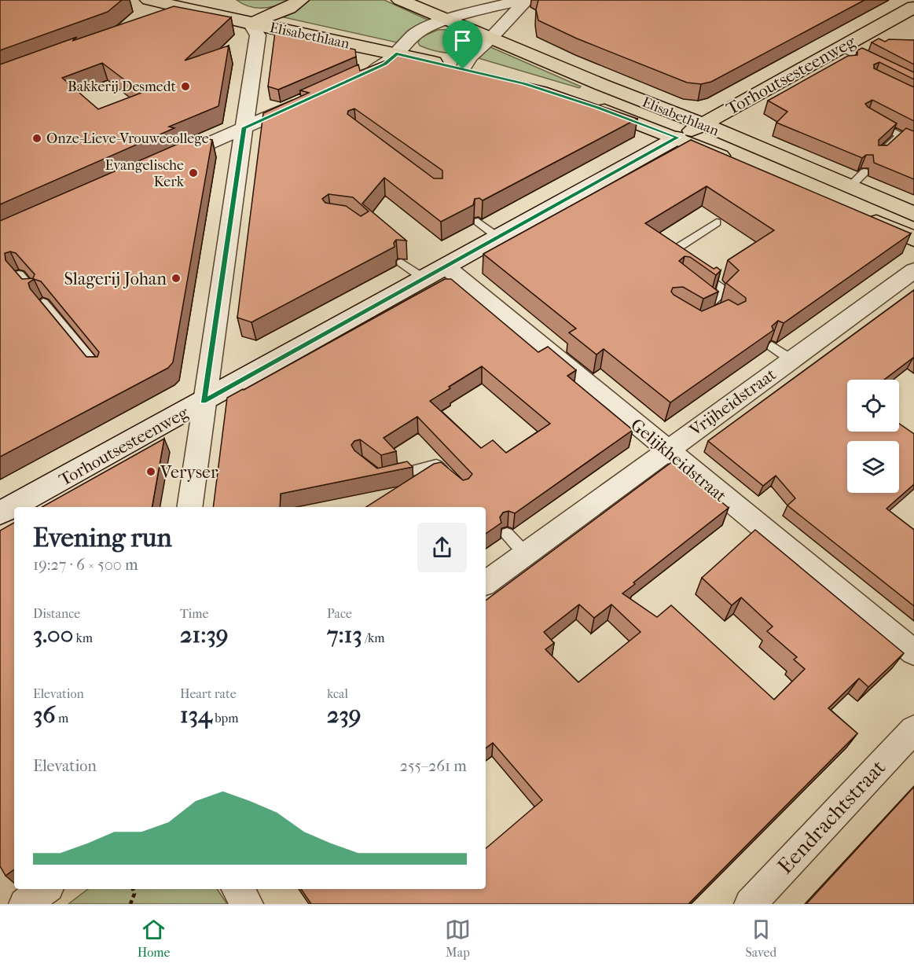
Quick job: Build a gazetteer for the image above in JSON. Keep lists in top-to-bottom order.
{
  "streets": {
    "main road": ["Elisabethlaan", "Torhoutsesteenweg"],
    "street": ["Vrijheidstraat", "Gelijkheidstraat", "Eendrachtstraat"]
  },
  "crossings": [
    ["Elisabethlaan", "Torhoutsesteenweg"],
    ["Torhoutsesteenweg", "Gelijkheidstraat"],
    ["Vrijheidstraat", "Gelijkheidstraat"]
  ],
  "places": [
    "Bakkerij Desmedt",
    "Onze-Lieve-Vrouwecollege",
    "Evangelische Kerk",
    "Slagerij Johan",
    "Veryser"
  ],
  "page": {
    "heading": ["Evening run", "19:27 · 6 × 500 m"],
    "stats": [
      ["Distance", "3.00 km"],
      ["Time", "21:39"],
      ["Pace", "7:13 /km"],
      ["Elevation", "36 m"],
      ["Heart rate", "134 bpm"],
      ["kcal", "239"]
    ],
    "chart": ["Elevation", "255–261 m"],
    "tabs": ["Home", "Map", "Saved"]
  }
}
